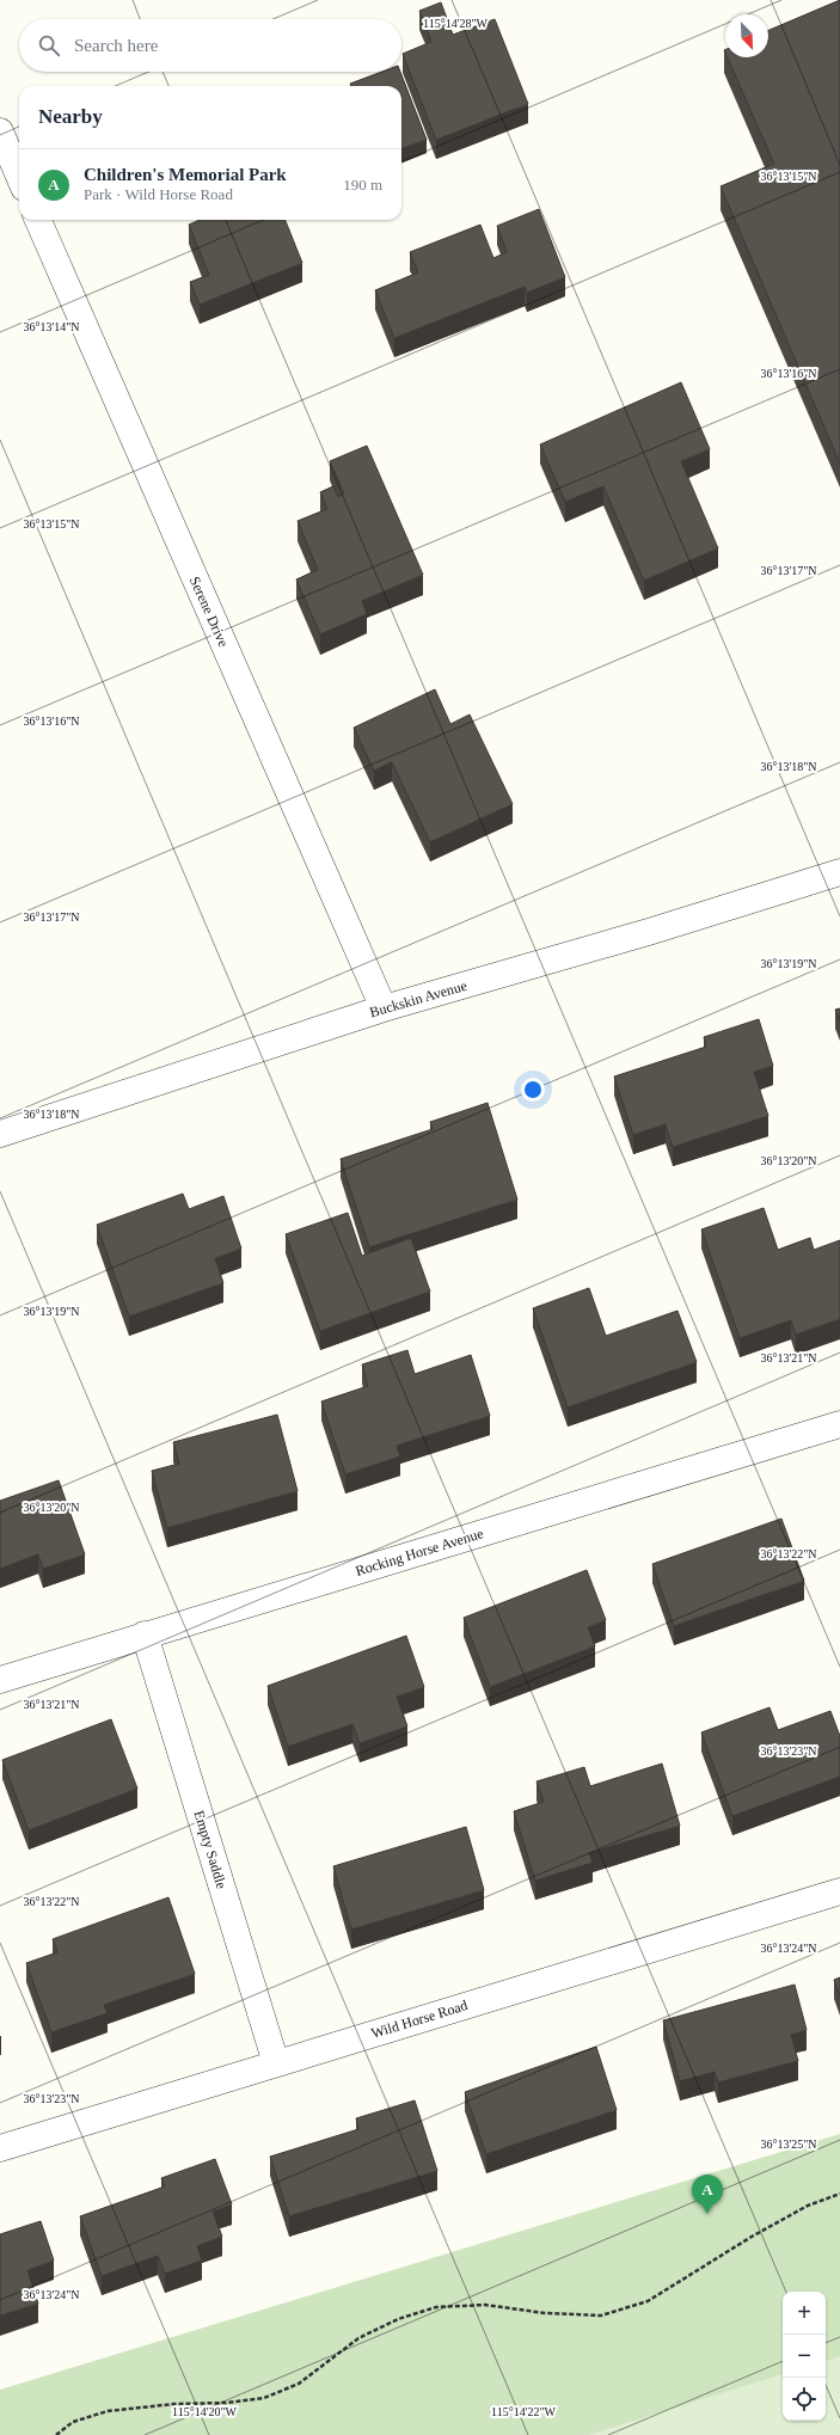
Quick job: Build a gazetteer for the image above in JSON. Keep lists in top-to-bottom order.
{
  "streets": {
    "street": [
      "Serene Drive",
      "Buckskin Avenue",
      "Rocking Horse Avenue",
      "Empty Saddle",
      "Wild Horse Road"
    ]
  },
  "crossings": [
    ["Serene Drive", "Buckskin Avenue"],
    ["Rocking Horse Avenue", "Empty Saddle"],
    ["Empty Saddle", "Wild Horse Road"]
  ],
  "north": "bottom right",
  "page": {
    "search": "Search here",
    "heading": "Nearby",
    "list": [
      {
        "mark": "A",
        "name": "Children's Memorial Park",
        "note": "Park · Wild Horse Road",
        "value": "190 m"
      }
    ],
    "pins": "A",
    "map_buttons": ["+", "−"]
  },
  "coordinates": [
    "115°14'28\"W",
    "36°13'15\"N",
    "36°13'14\"N",
    "36°13'16\"N",
    "36°13'17\"N",
    "36°13'18\"N",
    "36°13'19\"N",
    "36°13'20\"N",
    "36°13'21\"N",
    "36°13'22\"N",
    "36°13'23\"N",
    "36°13'24\"N",
    "36°13'25\"N",
    "115°14'20\"W",
    "115°14'22\"W"
  ]
}
